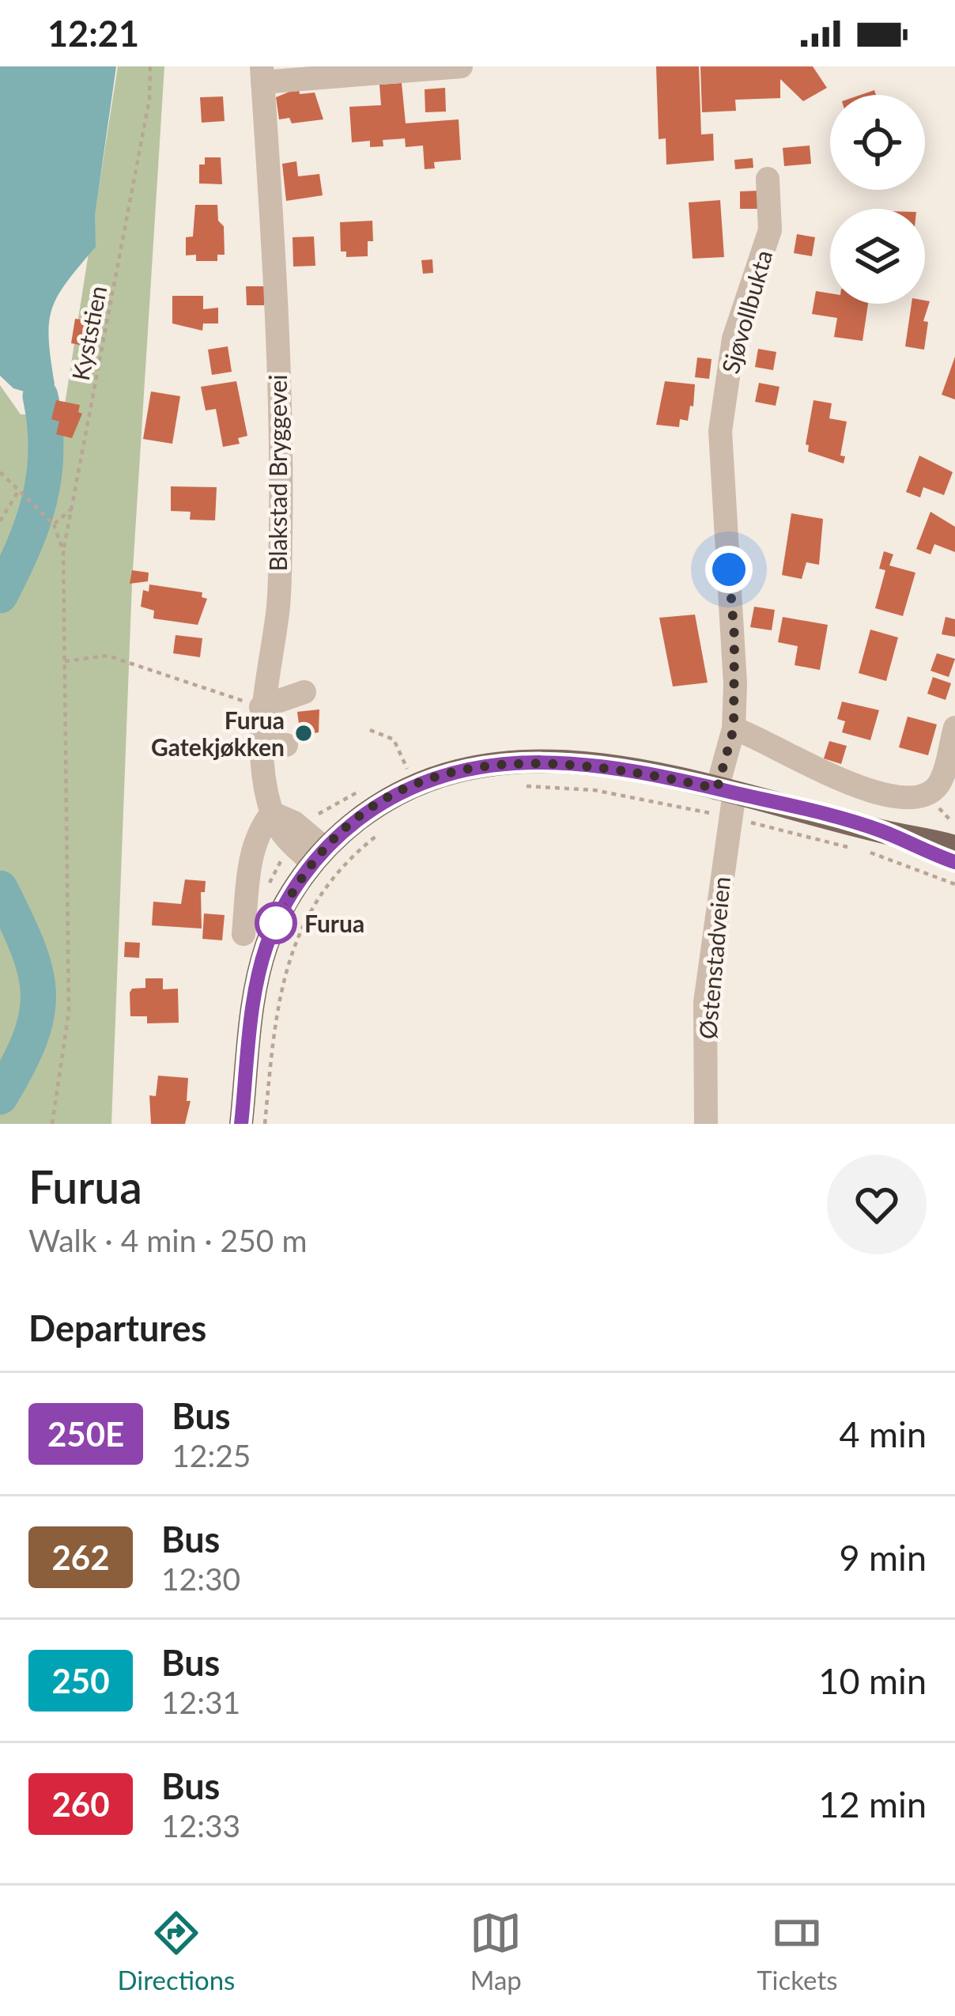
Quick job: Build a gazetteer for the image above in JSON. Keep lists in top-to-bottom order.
{
  "streets": {
    "street": ["Sjøvollbukta", "Blakstad Bryggevei", "Østenstadveien"],
    "path": ["Kyststien"]
  },
  "crossings": [
    ["Sjøvollbukta", "Østenstadveien"]
  ],
  "places": ["Furua Gatekjøkken", "Furua"],
  "lines": ["bus line 250E"],
  "page": {
    "status": "12:21",
    "heading": [
      ["Furua", "Walk · 4 min · 250 m"],
      "Departures"
    ],
    "list": [
      {
        "mark": "250E",
        "name": "Bus",
        "note": "12:25",
        "value": "4 min"
      },
      {
        "mark": "262",
        "name": "Bus",
        "note": "12:30",
        "value": "9 min"
      },
      {
        "mark": "250",
        "name": "Bus",
        "note": "12:31",
        "value": "10 min"
      },
      {
        "mark": "260",
        "name": "Bus",
        "note": "12:33",
        "value": "12 min"
      }
    ],
    "tabs": ["Directions", "Map", "Tickets"]
  }
}
